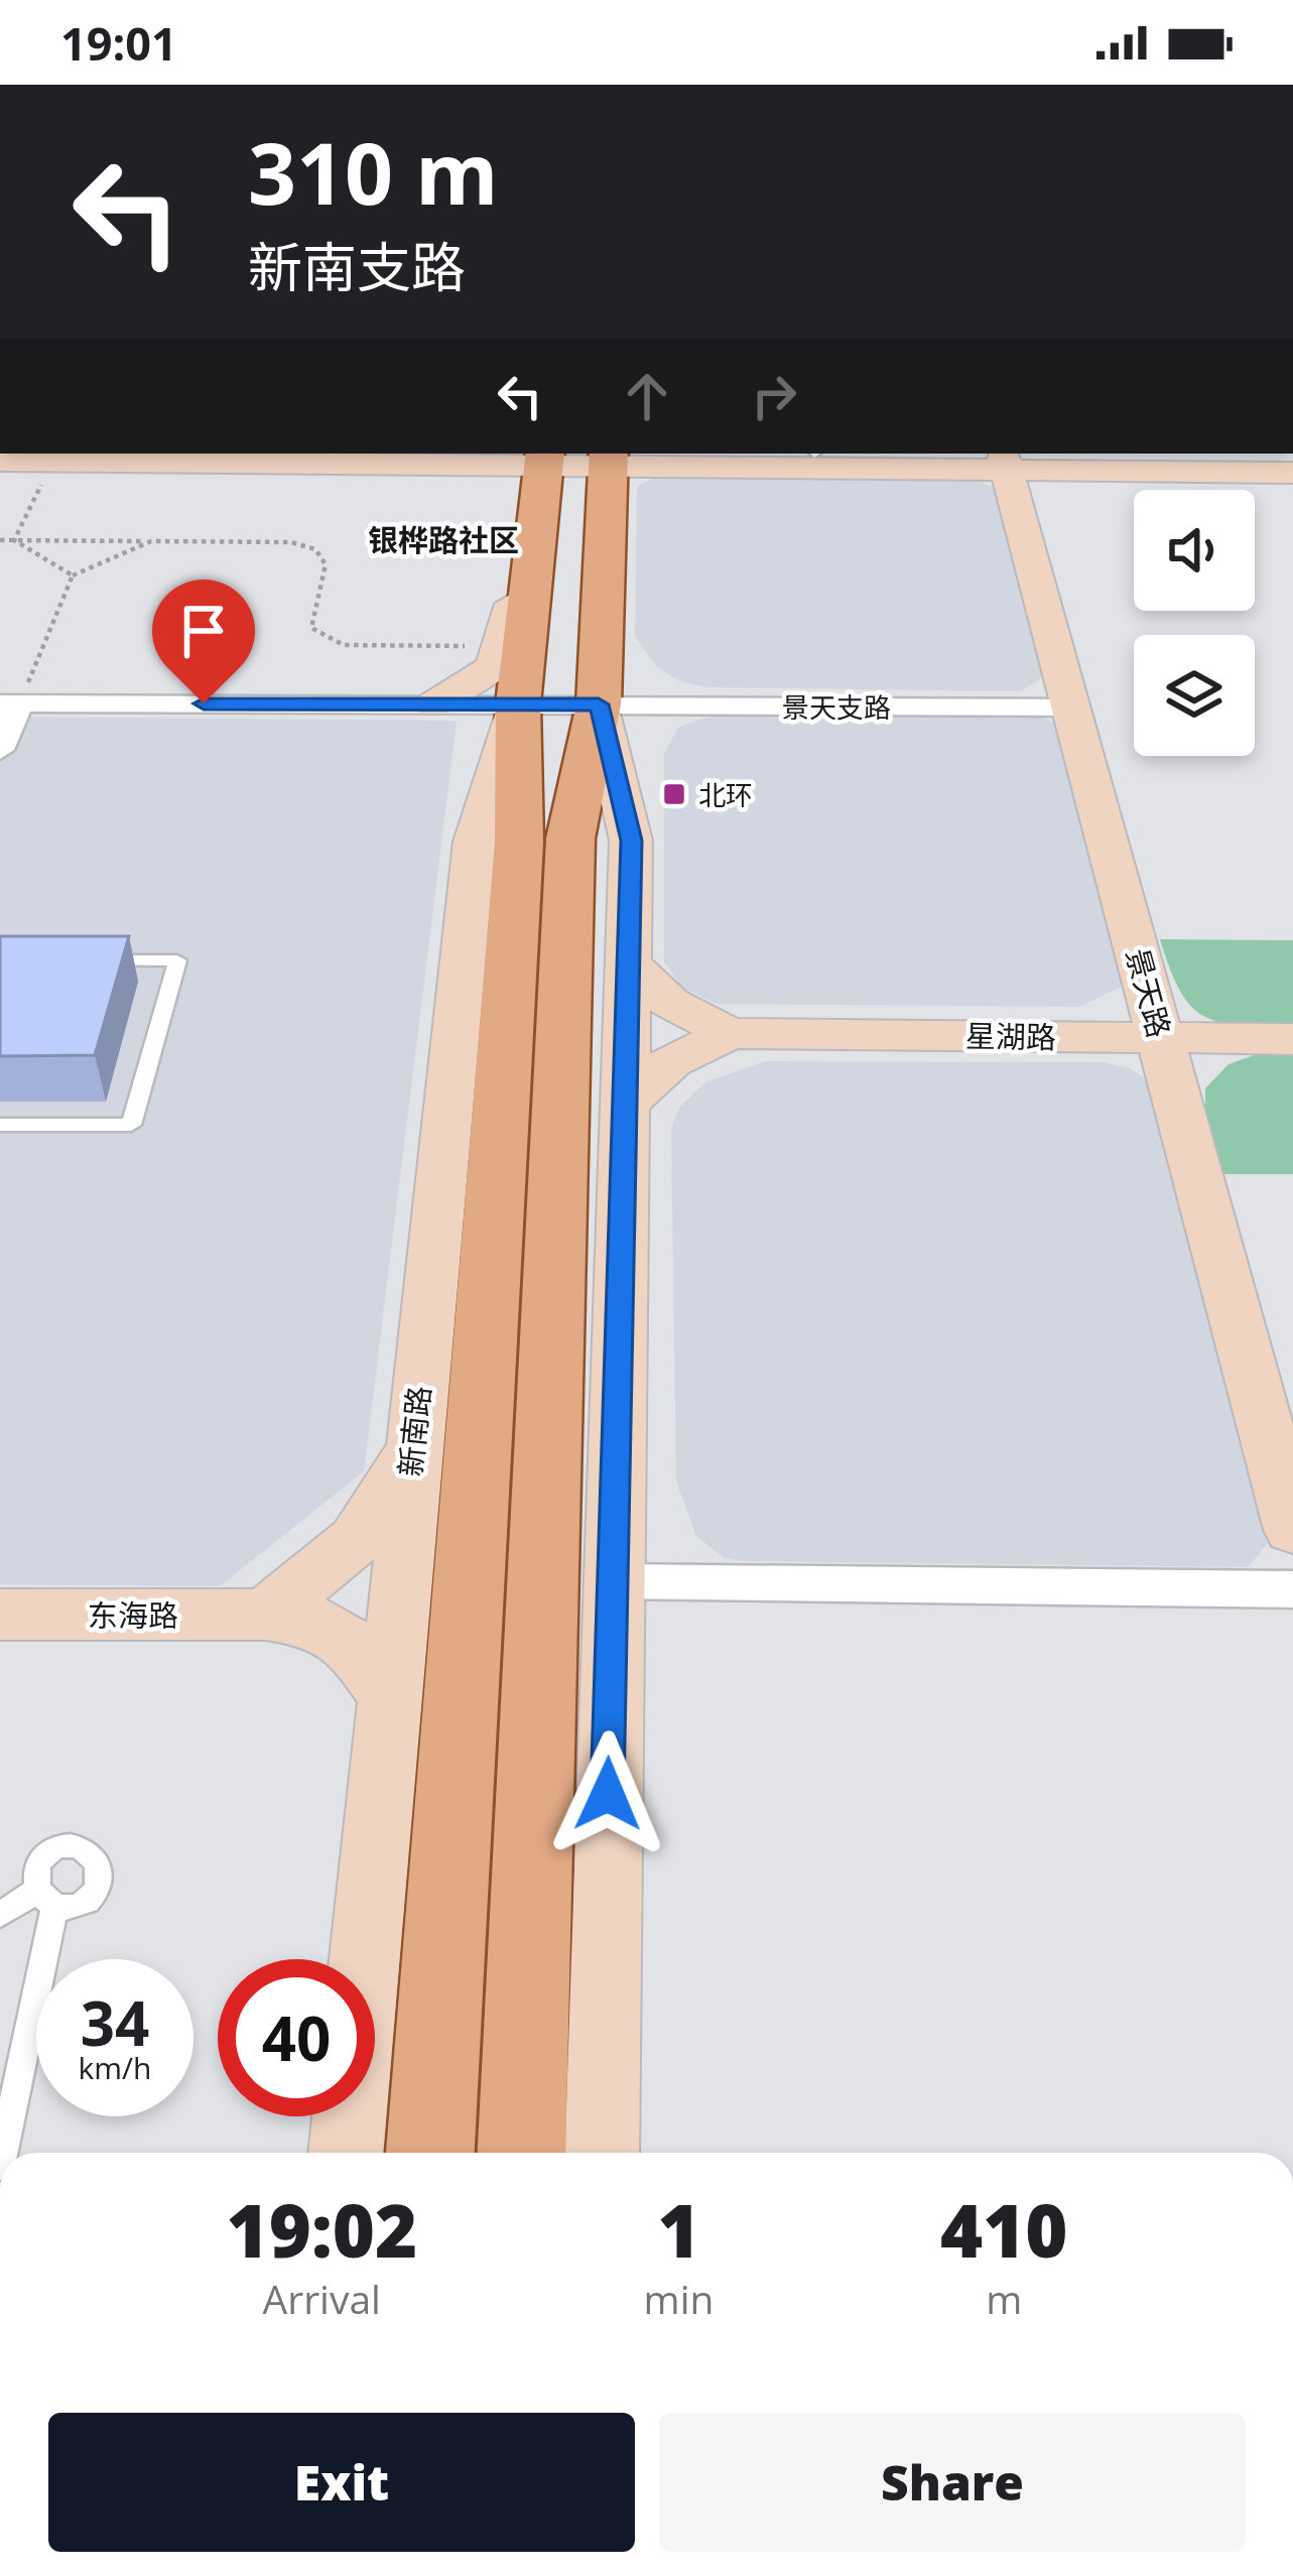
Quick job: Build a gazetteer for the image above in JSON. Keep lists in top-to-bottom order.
{
  "streets": {
    "main road": ["新南路"],
    "street": [
      "景天支路",
      "景天路",
      "星湖路",
      "东海路"
    ]
  },
  "crossings": [
    ["景天支路", "景天路"],
    ["景天支路", "新南路"],
    ["景天路", "星湖路"],
    ["新南路", "东海路"]
  ],
  "districts": ["银桦路社区"],
  "places": {
    "transit": ["北环"]
  },
  "page": {
    "status": "19:01",
    "turn": ["310 m", "新南支路"],
    "speed": "34 km/h",
    "limit": "40",
    "eta": [
      "19:02",
      "Arrival",
      "1",
      "min",
      "410",
      "m"
    ],
    "buttons": ["Exit", "Share"]
  }
}
